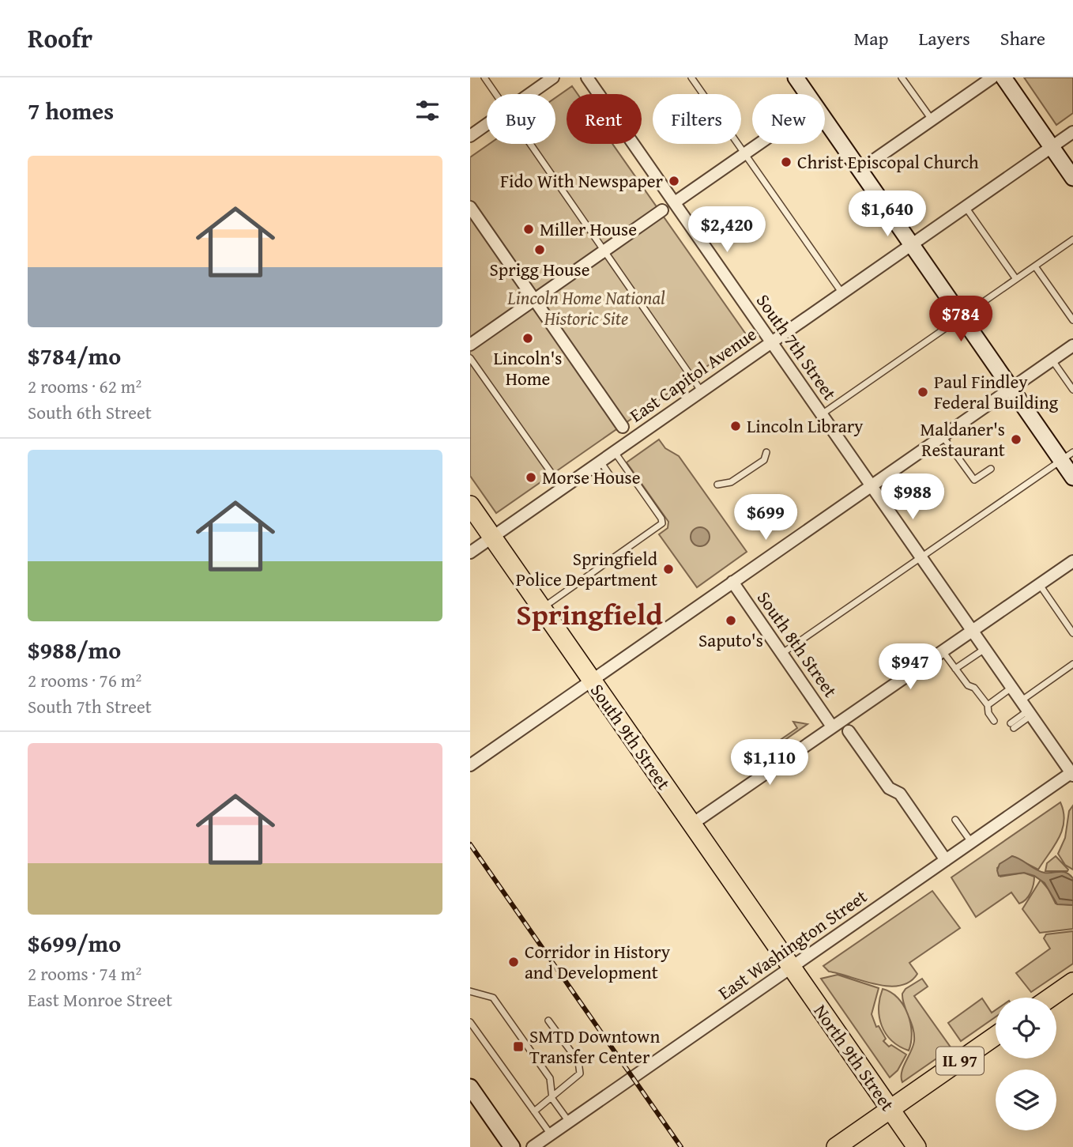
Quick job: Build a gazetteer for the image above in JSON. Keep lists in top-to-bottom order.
{
  "streets": {
    "main road": ["South 9th Street", "North 9th Street", "IL 97"],
    "street": [
      "South 7th Street",
      "East Capitol Avenue",
      "South 8th Street",
      "East Washington Street"
    ]
  },
  "crossings": [
    ["South 7th Street", "East Capitol Avenue"],
    ["South 7th Street", "East Washington Street"],
    ["East Capitol Avenue", "South 9th Street"],
    ["South 9th Street", "East Washington Street"],
    ["South 9th Street", "North 9th Street"],
    ["East Washington Street", "North 9th Street"],
    ["North 9th Street", "IL 97"]
  ],
  "districts": ["Springfield"],
  "parks": ["Lincoln Home National Historic Site"],
  "places": {
    "other": [
      "Christ Episcopal Church",
      "Fido With Newspaper",
      "Miller House",
      "Sprigg House",
      "Lincoln's Home",
      "Paul Findley Federal Building",
      "Lincoln Library",
      "Maldaner's Restaurant",
      "Morse House",
      "Springfield Police Department",
      "Saputo's",
      "Corridor in History and Development"
    ],
    "transit": ["SMTD Downtown Transfer Center"]
  },
  "page": {
    "header": "Roofr",
    "nav": ["Map", "Layers", "Share"],
    "heading": "7 homes",
    "chip": [
      "Buy",
      "Rent",
      "Filters",
      "New"
    ],
    "list": [
      {
        "name": "$784/mo",
        "note": "2 rooms · 62 m² · South 6th Street"
      },
      {
        "name": "$988/mo",
        "note": "2 rooms · 76 m² · South 7th Street"
      },
      {
        "name": "$699/mo",
        "note": "2 rooms · 74 m² · East Monroe Street"
      }
    ],
    "price": [
      "$1,640",
      "$2,420",
      "$784",
      "$988",
      "$699",
      "$947",
      "$1,110"
    ]
  }
}
